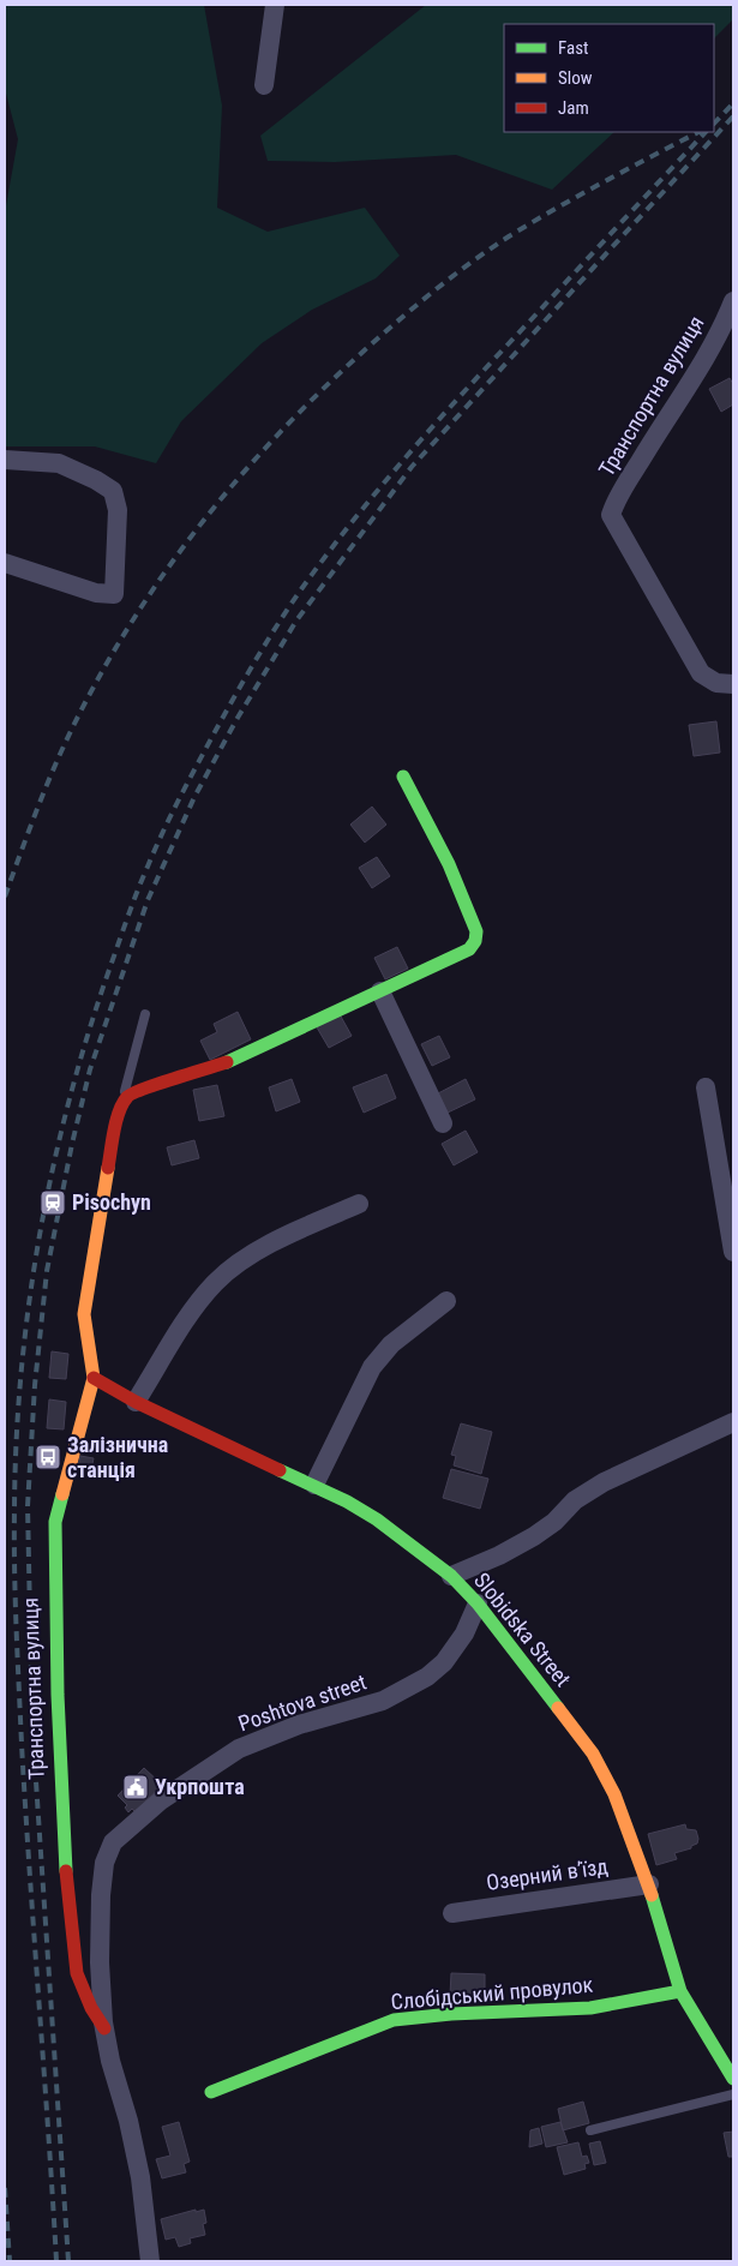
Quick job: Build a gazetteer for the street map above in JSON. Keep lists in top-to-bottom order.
{
  "streets": {
    "street": [
      "Транспортна вулиця",
      "Slobidska Street",
      "Poshtova street",
      "Озерний в’їзд",
      "Слобідський провулок"
    ]
  },
  "crossings": [
    ["Транспортна вулиця", "Slobidska Street"],
    ["Транспортна вулиця", "Poshtova street"],
    ["Slobidska Street", "Poshtova street"],
    ["Slobidska Street", "Озерний в’їзд"],
    ["Slobidska Street", "Слобідський провулок"]
  ],
  "places": {
    "station": ["Pisochyn"],
    "bus stop": ["Залізнична станція"],
    "public building": ["Укрпошта"]
  },
  "legend": ["Fast", "Slow", "Jam"]
}
